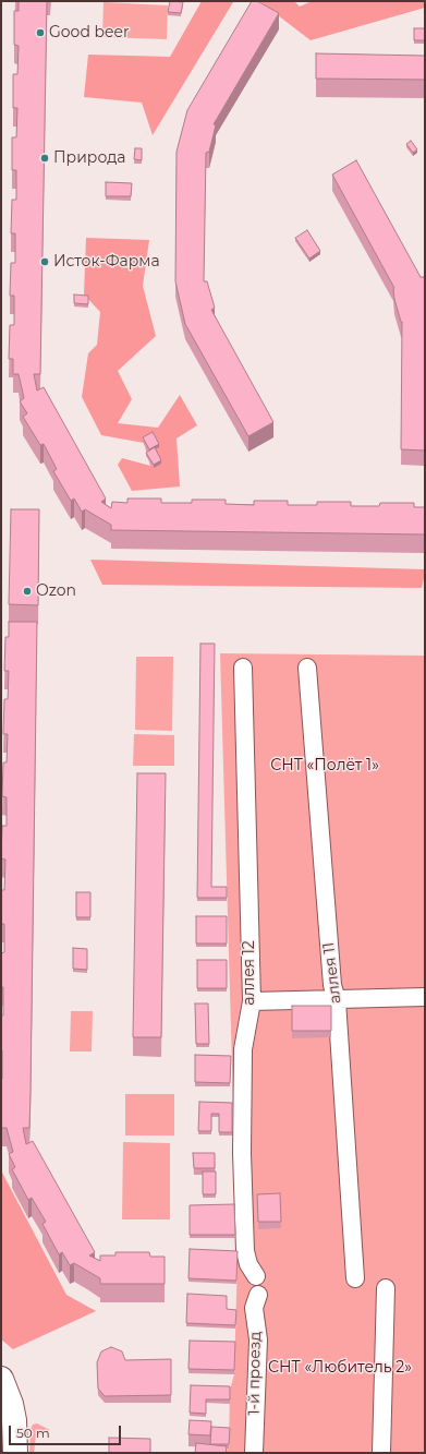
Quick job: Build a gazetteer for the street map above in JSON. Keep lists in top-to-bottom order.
{
  "streets": {
    "street": ["аллея 12", "аллея 11", "1-й проезд"]
  },
  "parks": ["СНТ «Полёт 1»", "СНТ «Любитель 2»"],
  "places": [
    "Good beer",
    "Природа",
    "Исток-Фарма",
    "Ozon"
  ],
  "scale_bar": "50 m"
}
